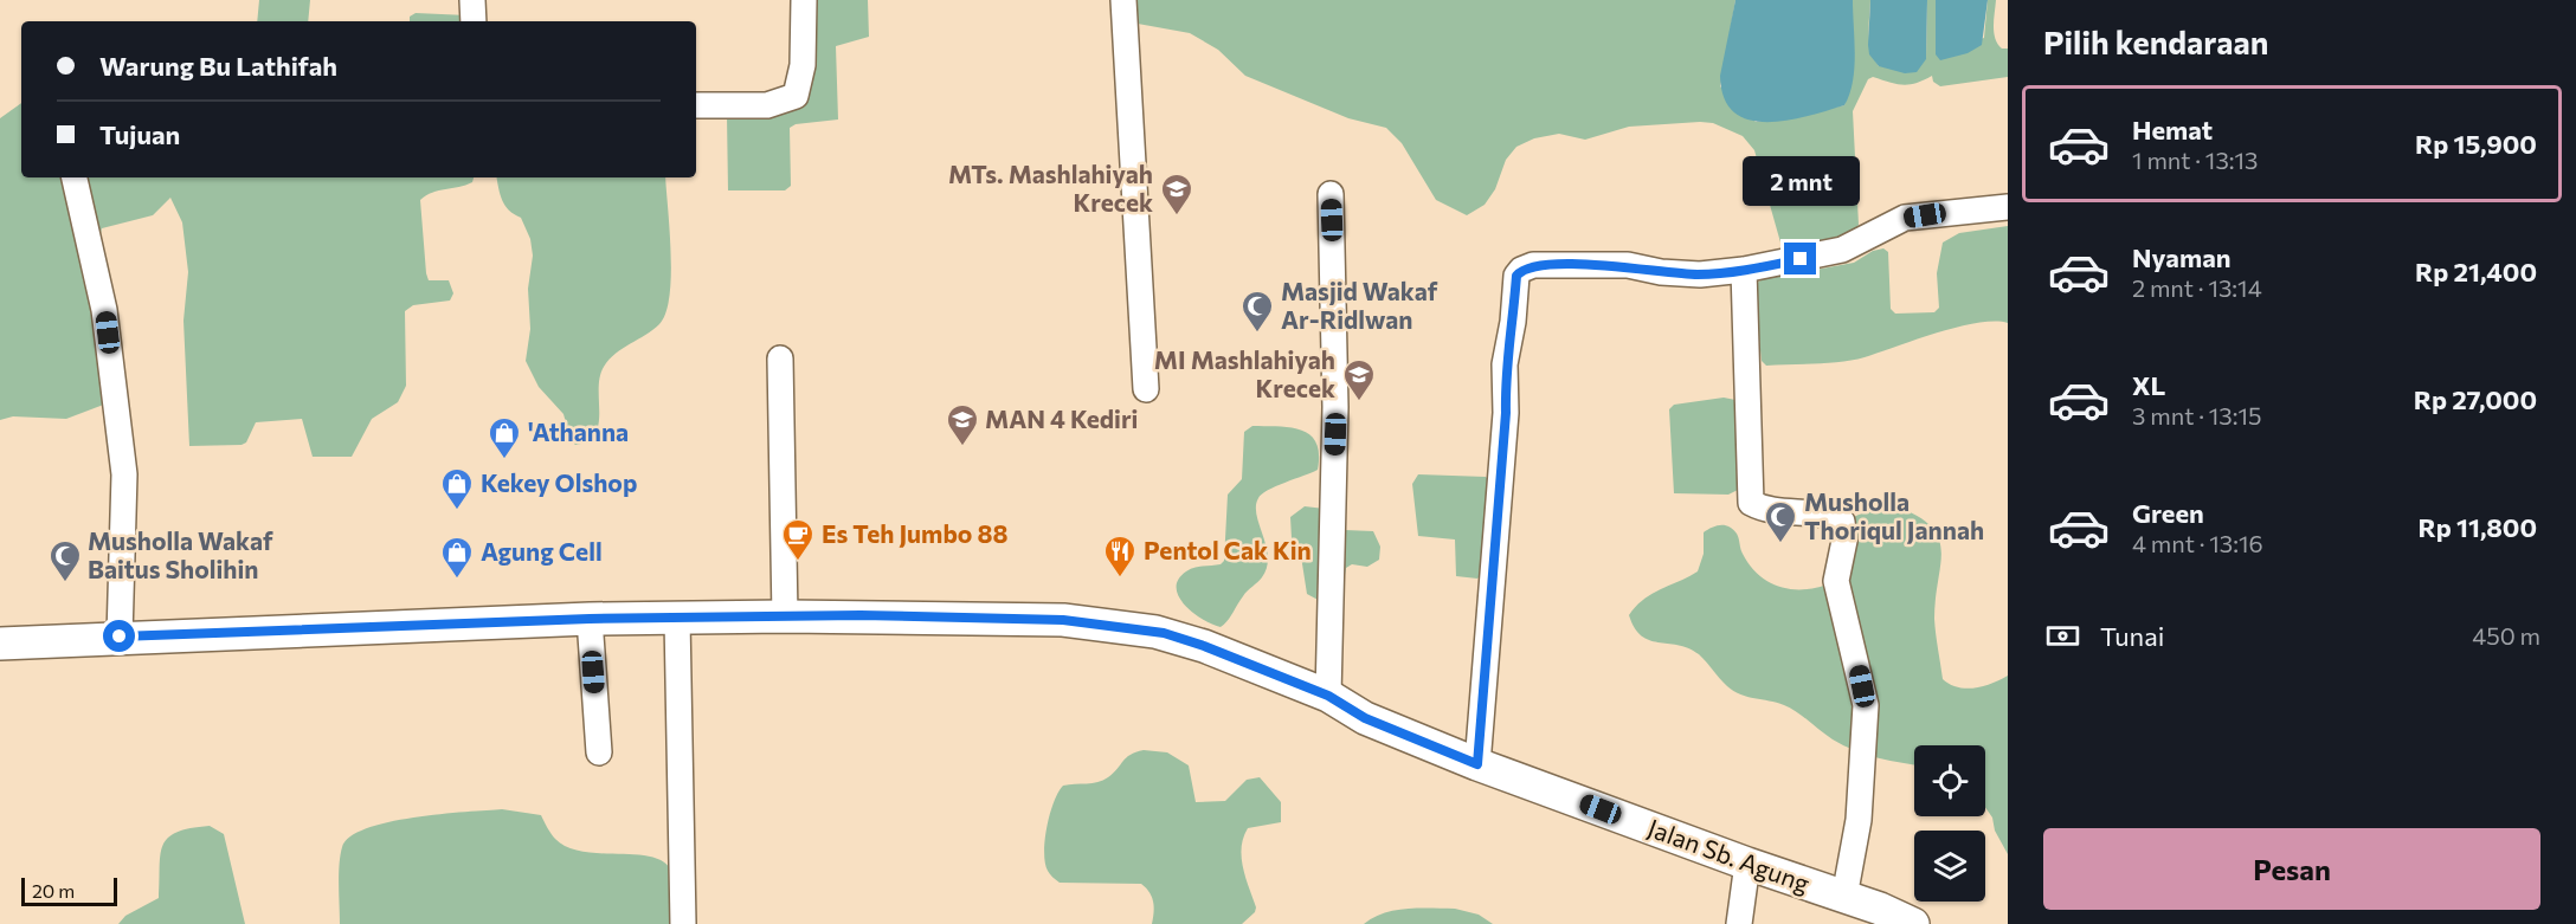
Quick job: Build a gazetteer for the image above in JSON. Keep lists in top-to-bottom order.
{
  "streets": {
    "street": ["Jalan Sb. Agung"]
  },
  "places": {
    "school or university": ["MTs. Mashlahiyah Krecek", "MI Mashlahiyah Krecek", "MAN 4 Kediri"],
    "mosque": ["Masjid Wakaf Ar-Ridlwan", "Musholla Thoriqul Jannah", "Musholla Wakaf Baitus Sholihin"],
    "shop": ["'Athanna", "Kekey Olshop", "Agung Cell"],
    "cafe": ["Es Teh Jumbo 88"],
    "restaurant": ["Pentol Cak Kin"]
  },
  "scale_bar": "20 m",
  "page": {
    "heading": "Pilih kendaraan",
    "banner": ["Warung Bu Lathifah", "Tujuan"],
    "list": [
      {
        "name": "Hemat",
        "note": "1 mnt · 13:13",
        "value": "Rp 15,900"
      },
      {
        "name": "Nyaman",
        "note": "2 mnt · 13:14",
        "value": "Rp 21,400"
      },
      {
        "name": "XL",
        "note": "3 mnt · 13:15",
        "value": "Rp 27,000"
      },
      {
        "name": "Green",
        "note": "4 mnt · 13:16",
        "value": "Rp 11,800"
      }
    ],
    "bubble": "2 mnt",
    "pay": ["Tunai", "450 m"],
    "buttons": "Pesan",
    "scale": "20 m"
  }
}
